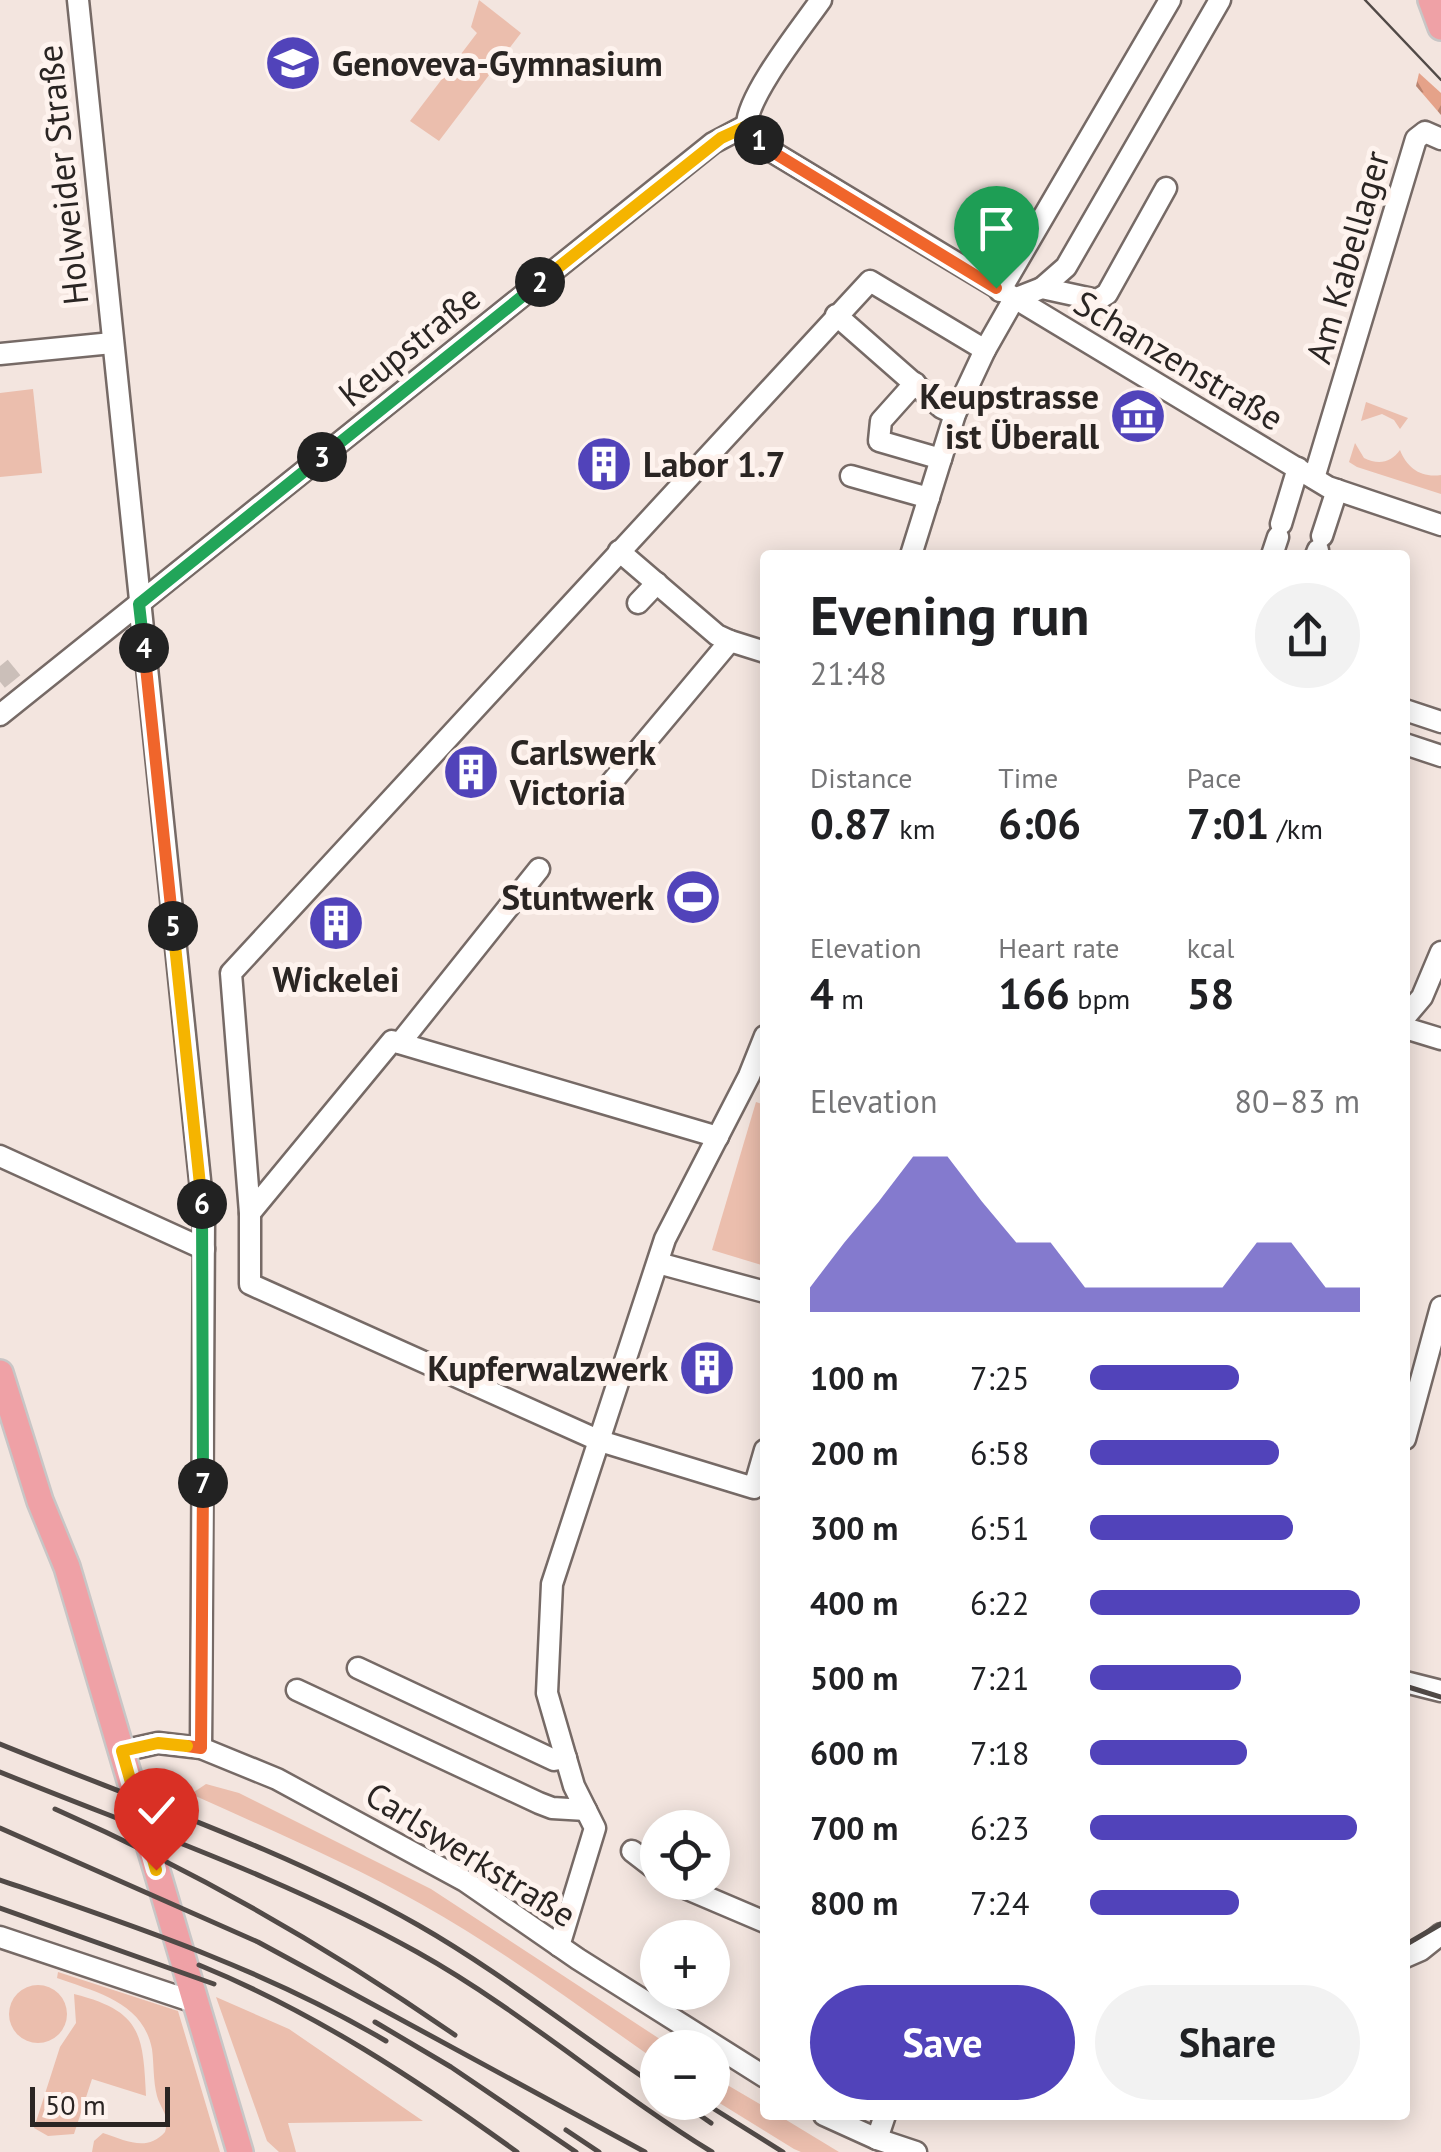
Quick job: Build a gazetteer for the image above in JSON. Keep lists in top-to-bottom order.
{
  "streets": {
    "street": [
      "Holweider Straße",
      "Am Kabellager",
      "Keupstraße",
      "Schanzenstraße",
      "Carlswerkstraße"
    ]
  },
  "crossings": [
    ["Holweider Straße", "Keupstraße"],
    ["Holweider Straße", "Carlswerkstraße"],
    ["Am Kabellager", "Schanzenstraße"],
    ["Keupstraße", "Schanzenstraße"]
  ],
  "places": {
    "school or university": ["Genoveva-Gymnasium"],
    "museum": ["Keupstrasse ist Überall"],
    "building": [
      "Labor 1.7",
      "Carlswerk Victoria",
      "Wickelei",
      "Kupferwalzwerk"
    ],
    "sports": ["Stuntwerk"]
  },
  "scale_bar": "50 m",
  "page": {
    "pins": [
      "1",
      "2",
      "3",
      "4",
      "5",
      "6",
      "7"
    ],
    "heading": ["Evening run", "21:48"],
    "stats": [
      ["Distance", "0.87 km"],
      ["Time", "6:06"],
      ["Pace", "7:01 /km"],
      ["Elevation", "4 m"],
      ["Heart rate", "166 bpm"],
      ["kcal", "58"]
    ],
    "chart": ["Elevation", "80–83 m"],
    "list": [
      {
        "name": "100 m",
        "note": "7:25"
      },
      {
        "name": "200 m",
        "note": "6:58"
      },
      {
        "name": "300 m",
        "note": "6:51"
      },
      {
        "name": "400 m",
        "note": "6:22"
      },
      {
        "name": "500 m",
        "note": "7:21"
      },
      {
        "name": "600 m",
        "note": "7:18"
      },
      {
        "name": "700 m",
        "note": "6:23"
      },
      {
        "name": "800 m",
        "note": "7:24"
      }
    ],
    "map_buttons": ["+", "−"],
    "buttons": ["Save", "Share"],
    "scale": "50 m"
  }
}
